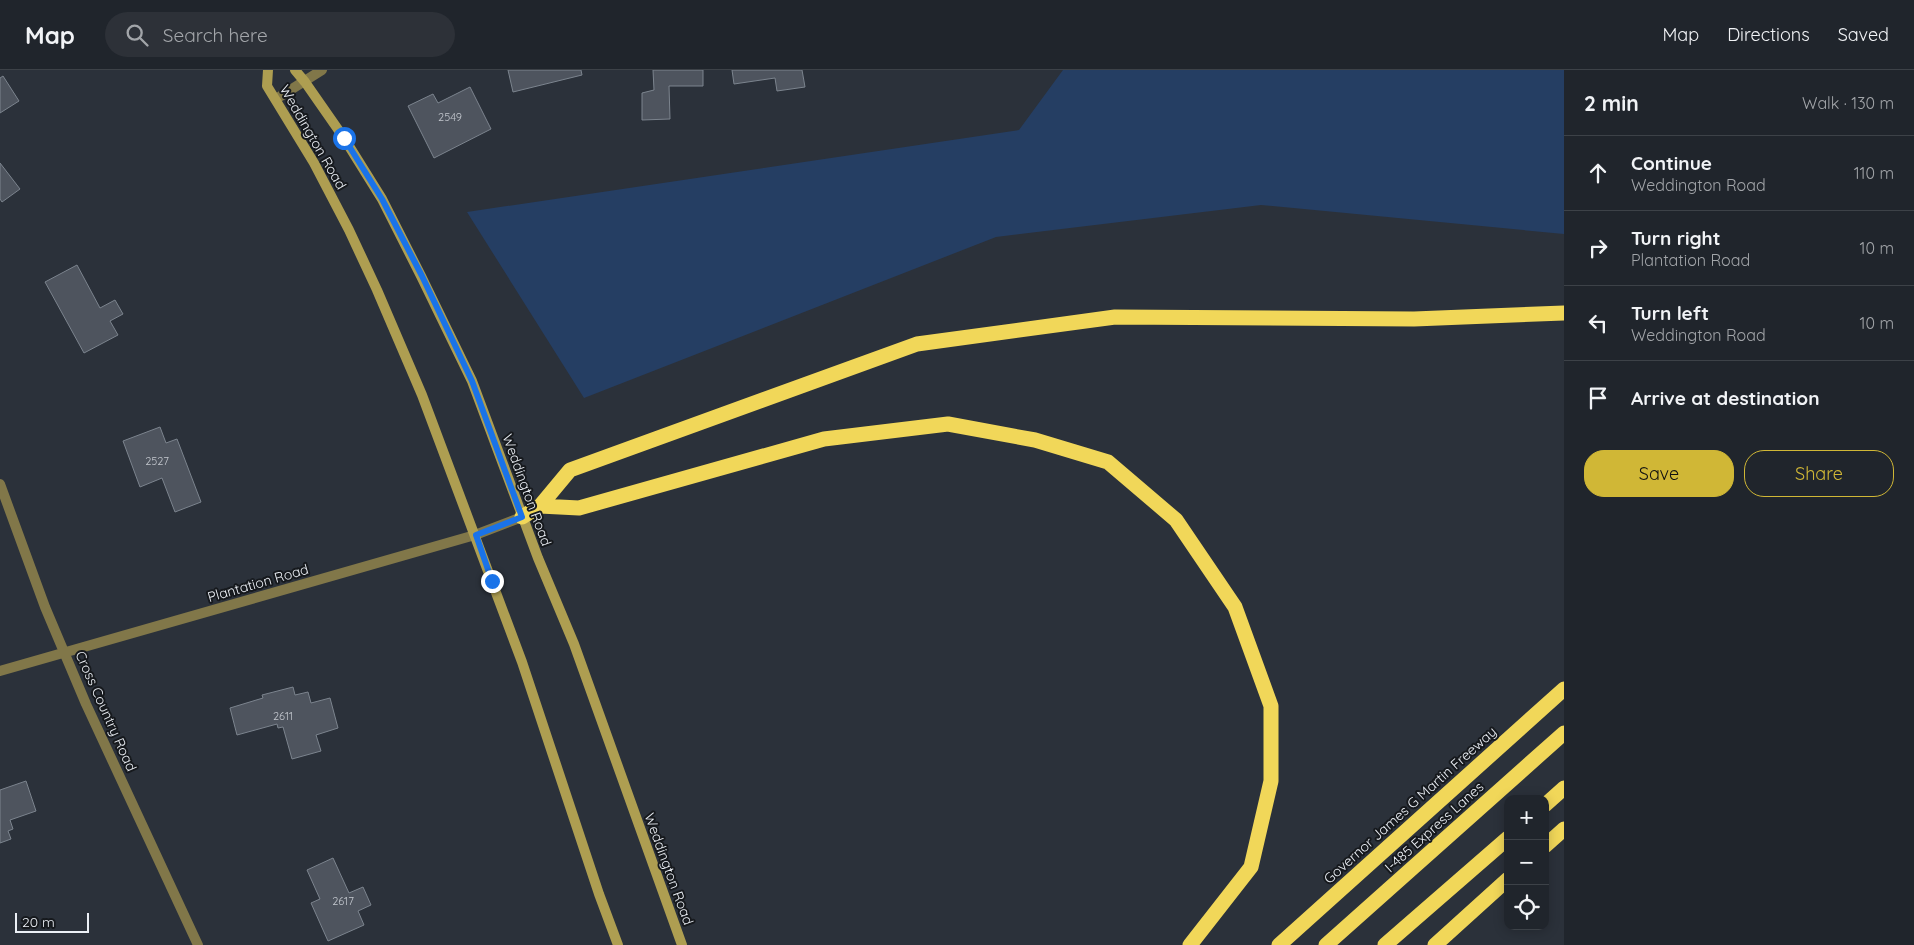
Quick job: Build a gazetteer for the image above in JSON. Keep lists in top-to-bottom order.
{
  "streets": {
    "highway": ["Governor James G Martin Freeway", "I-485 Express Lanes"],
    "main road": ["Weddington Road"],
    "street": ["Plantation Road", "Cross Country Road"]
  },
  "crossings": [
    ["Weddington Road", "Plantation Road"],
    ["Plantation Road", "Cross Country Road"]
  ],
  "house_numbers": [
    "2549",
    "2527",
    "2611",
    "2617"
  ],
  "scale_bar": "20 m",
  "page": {
    "header": "Map",
    "search": "Search here",
    "nav": ["Map", "Directions", "Saved"],
    "heading": ["2 min", "Walk · 130 m"],
    "list": [
      ["Continue", "Weddington Road", "110 m"],
      ["Turn right", "Plantation Road", "10 m"],
      ["Turn left", "Weddington Road", "10 m"],
      "Arrive at destination"
    ],
    "buttons": ["Save", "Share"],
    "map_buttons": ["+", "−"],
    "scale": "20 m"
  }
}
